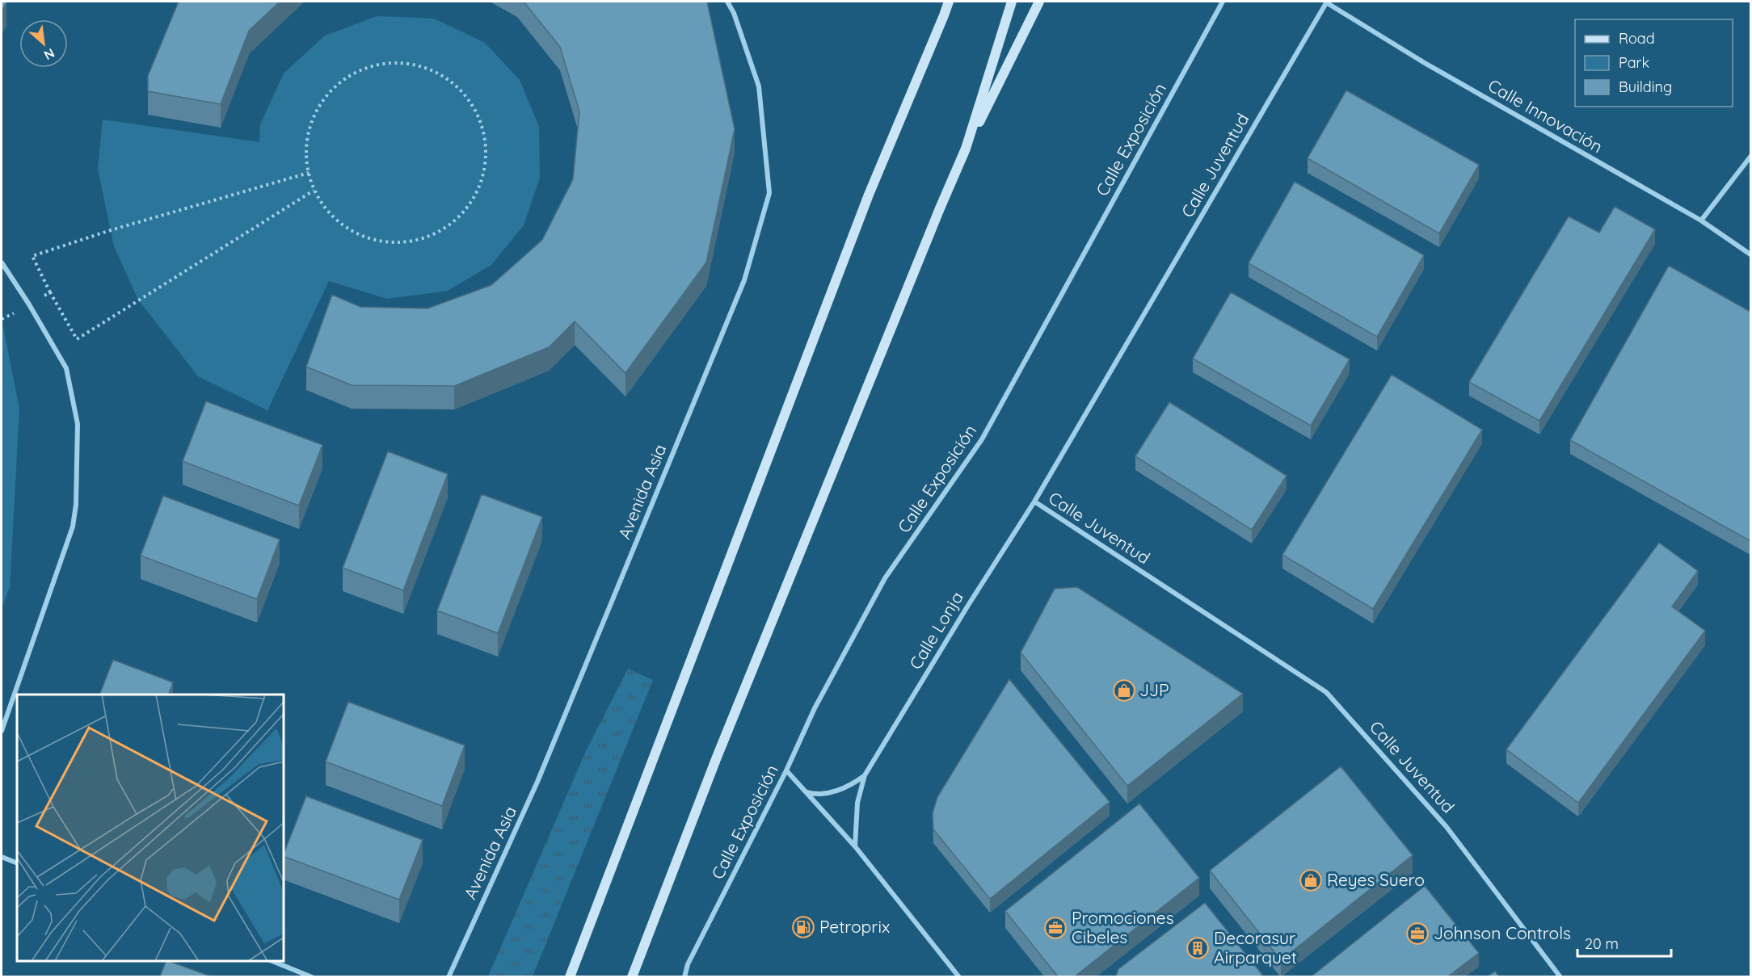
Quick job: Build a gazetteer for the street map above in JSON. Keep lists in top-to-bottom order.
{
  "streets": {
    "street": [
      "Calle Innovación",
      "Calle Exposición",
      "Calle Juventud",
      "Avenida Asia",
      "Calle Lonja"
    ]
  },
  "crossings": [
    ["Calle Innovación", "Calle Juventud"],
    ["Calle Juventud", "Calle Lonja"]
  ],
  "places": {
    "shop": ["JJP", "Reyes Suero"],
    "fuel station": ["Petroprix"],
    "office": ["Promociones Cibeles", "Johnson Controls"],
    "building": ["Decorasur Airparquet"]
  },
  "legend": ["Road", "Park", "Building"],
  "scale_bar": "20 m",
  "north": "bottom right"
}
